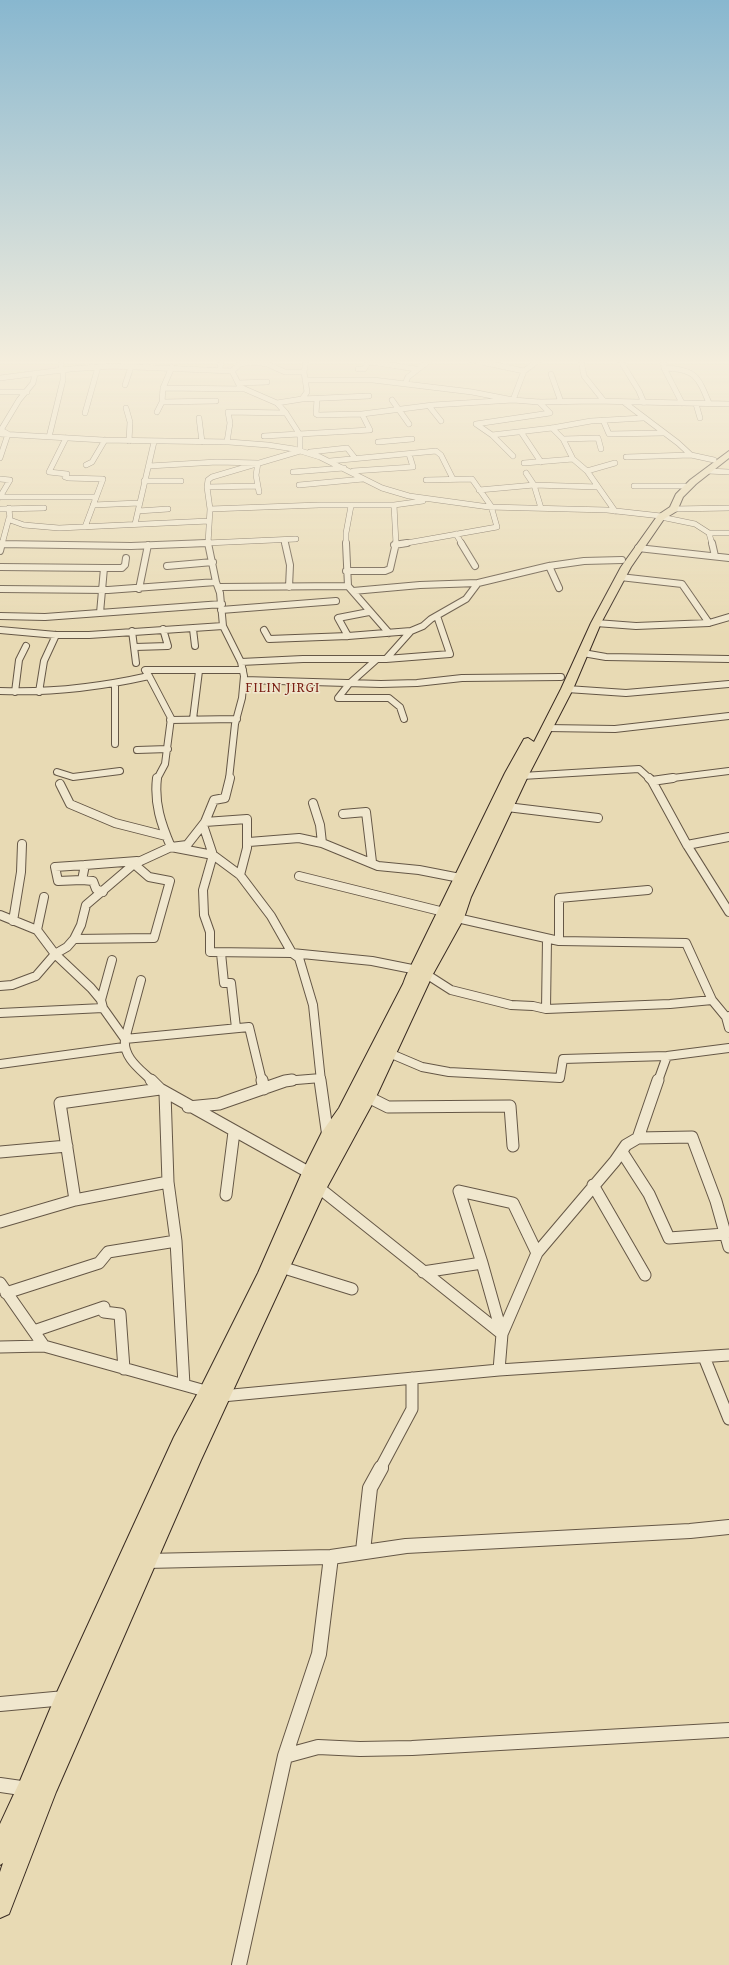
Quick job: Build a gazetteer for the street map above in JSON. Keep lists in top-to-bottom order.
{
  "districts": ["FILIN JIRGI"]
}
